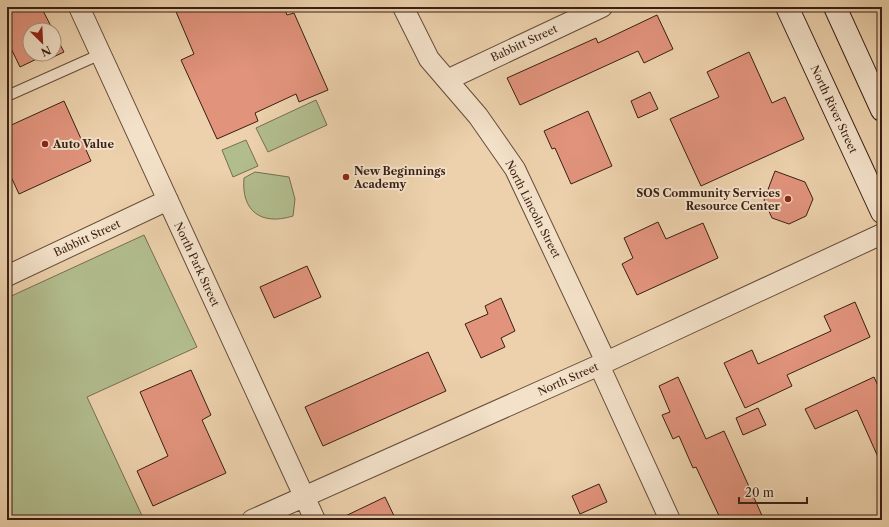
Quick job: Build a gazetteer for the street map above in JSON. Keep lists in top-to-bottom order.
{
  "streets": {
    "street": [
      "Babbitt Street",
      "North River Street",
      "North Lincoln Street",
      "North Park Street",
      "North Street"
    ]
  },
  "crossings": [
    ["Babbitt Street", "North Lincoln Street"],
    ["Babbitt Street", "North Park Street"],
    ["North Lincoln Street", "North Street"],
    ["North Park Street", "North Street"]
  ],
  "places": ["Auto Value", "New Beginnings Academy", "SOS Community Services Resource Center"],
  "scale_bar": "20 m",
  "north": "bottom right"
}
